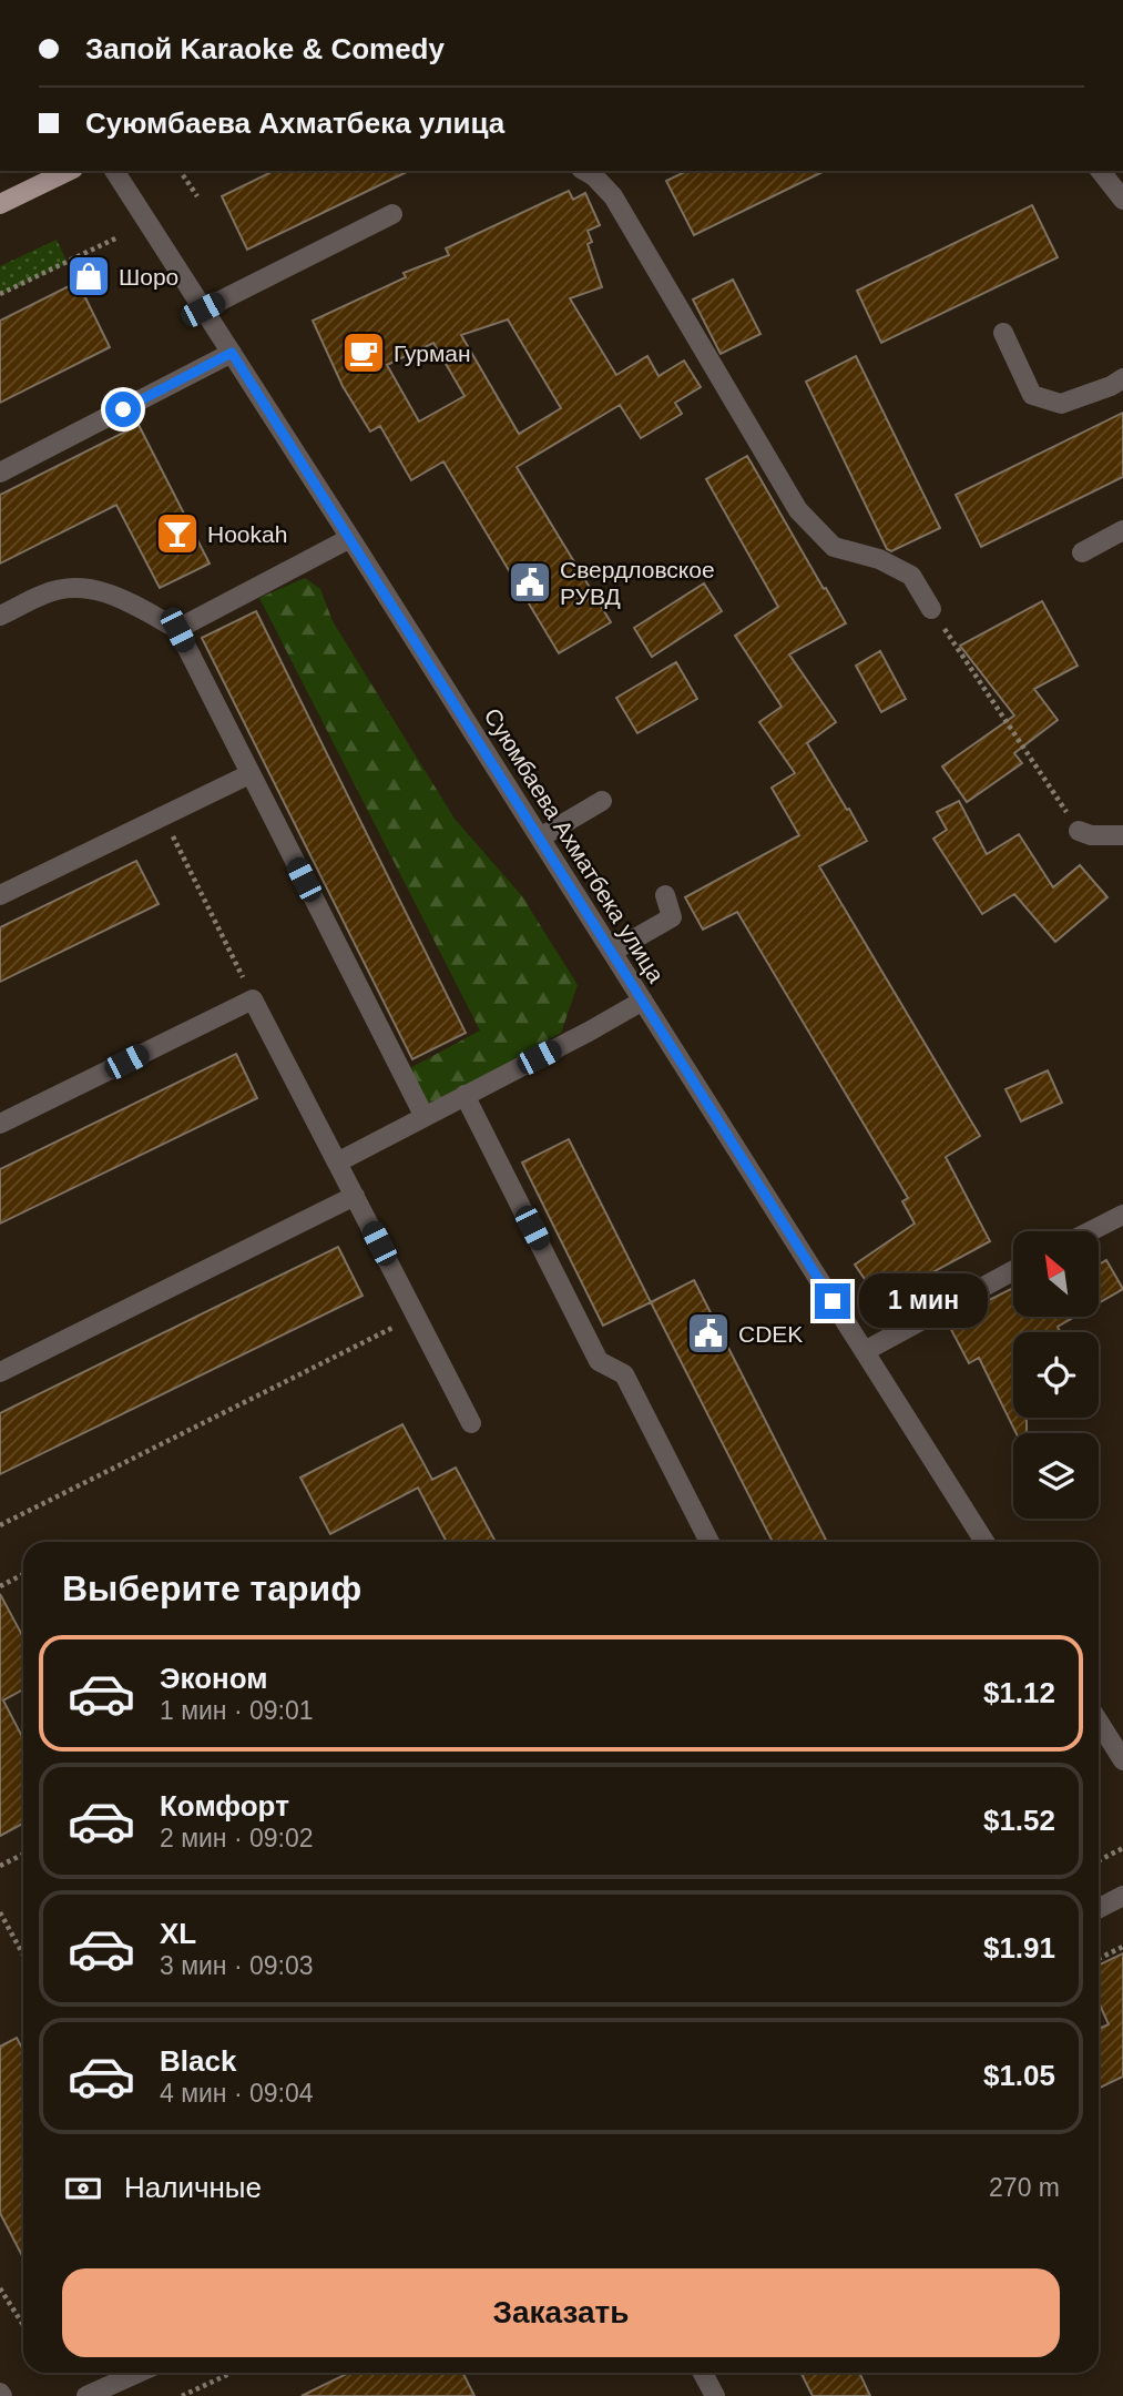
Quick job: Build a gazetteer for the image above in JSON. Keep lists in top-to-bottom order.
{
  "streets": {
    "street": ["Суюмбаева Ахматбека улица"]
  },
  "places": {
    "shop": ["Шоро"],
    "cafe": ["Гурман"],
    "bar": ["Hookah"],
    "public building": ["Свердловское РУВД", "CDEK"]
  },
  "north": "top left",
  "page": {
    "banner": ["Запой Karaoke & Comedy", "Суюмбаева Ахматбека улица"],
    "bubble": "1 мин",
    "heading": "Выберите тариф",
    "list": [
      {
        "name": "Эконом",
        "note": "1 мин · 09:01",
        "value": "$1.12"
      },
      {
        "name": "Комфорт",
        "note": "2 мин · 09:02",
        "value": "$1.52"
      },
      {
        "name": "XL",
        "note": "3 мин · 09:03",
        "value": "$1.91"
      },
      {
        "name": "Black",
        "note": "4 мин · 09:04",
        "value": "$1.05"
      }
    ],
    "pay": ["Наличные", "270 m"],
    "buttons": "Заказать"
  }
}
